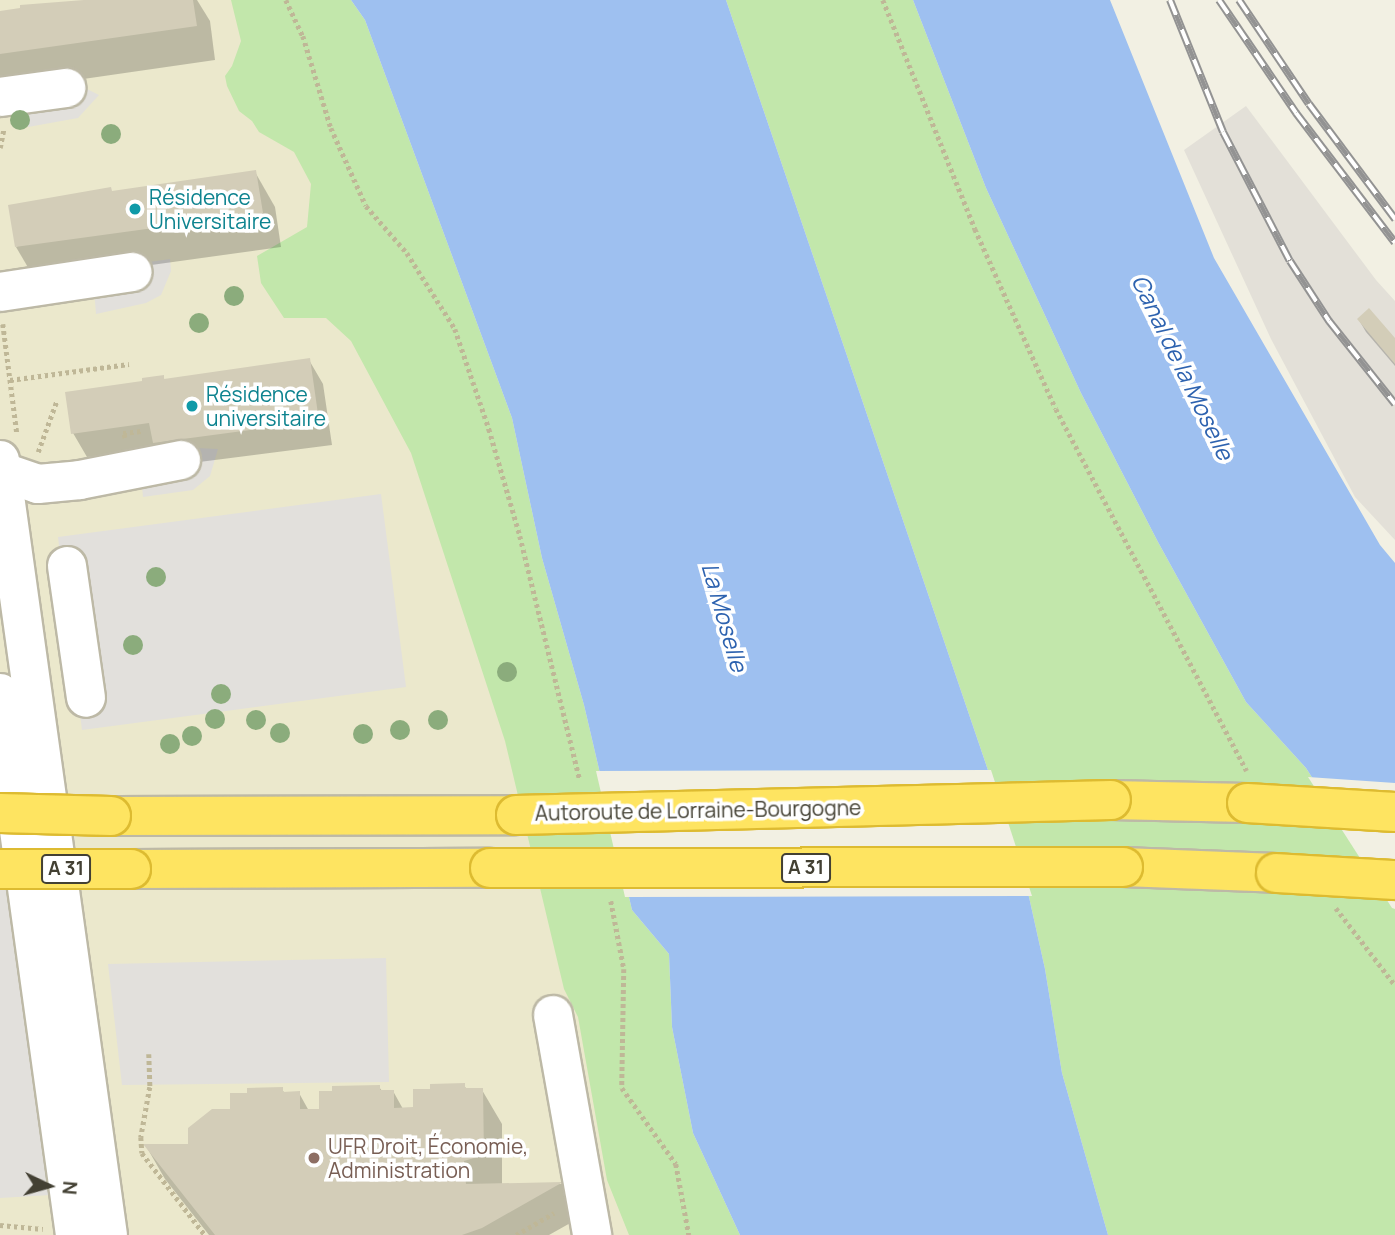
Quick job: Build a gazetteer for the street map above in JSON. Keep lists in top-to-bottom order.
{
  "streets": {
    "highway": ["Autoroute de Lorraine-Bourgogne", "A 31"]
  },
  "water": ["Canal de la Moselle", "La Moselle"],
  "places": ["Résidence Universitaire", "Résidence universitaire", "UFR Droit, Économie, Administration"],
  "north": "right"
}
